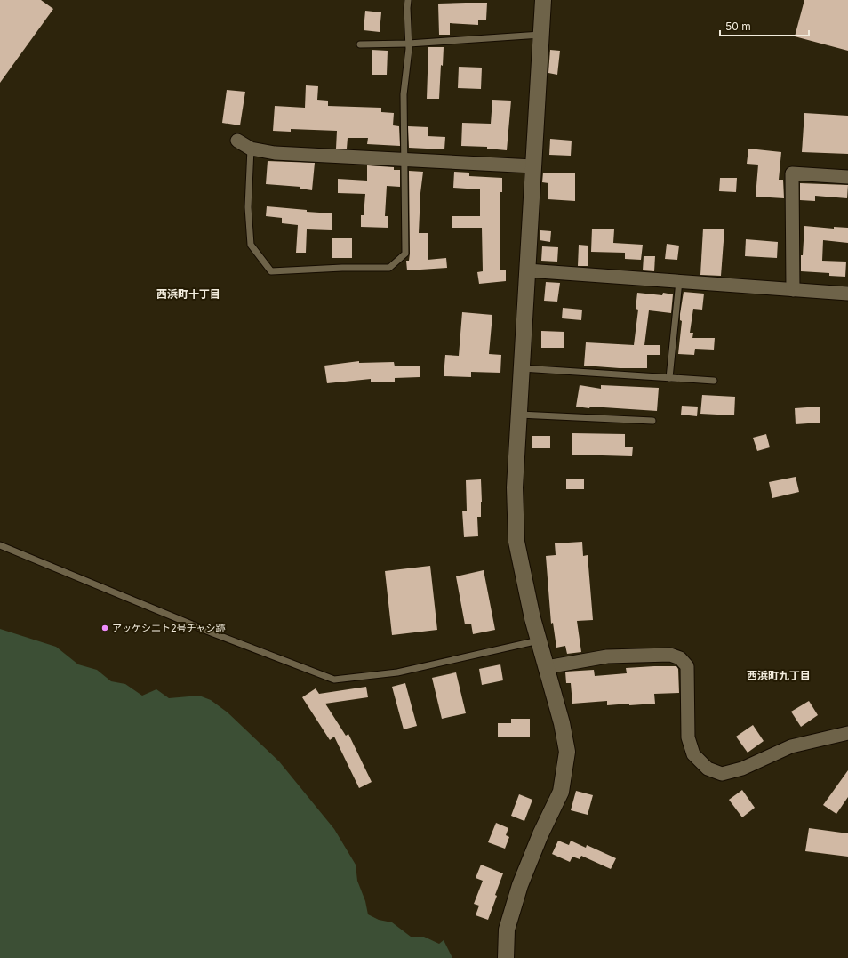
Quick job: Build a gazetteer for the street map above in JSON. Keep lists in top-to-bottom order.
{
  "districts": ["西浜町十丁目", "西浜町九丁目"],
  "places": ["アッケシエト2号チャシ跡"],
  "scale_bar": "50 m"
}
